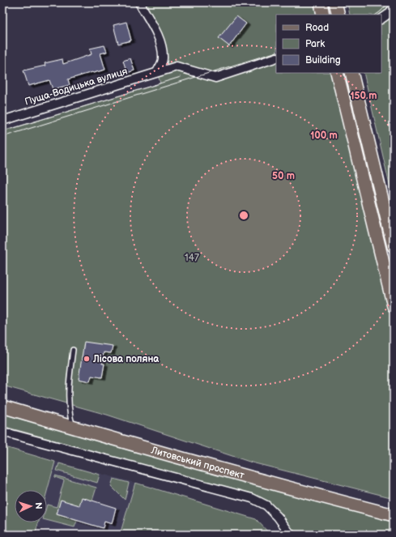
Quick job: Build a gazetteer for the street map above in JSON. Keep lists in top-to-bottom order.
{
  "streets": {
    "main road": ["Литовський проспект"],
    "street": ["Пуща-Водицька вулиця"]
  },
  "parks": ["147"],
  "places": ["Лісова поляна"],
  "legend": ["Road", "Park", "Building"],
  "north": "right",
  "rings": ["150 m", "100 m", "50 m"]
}
